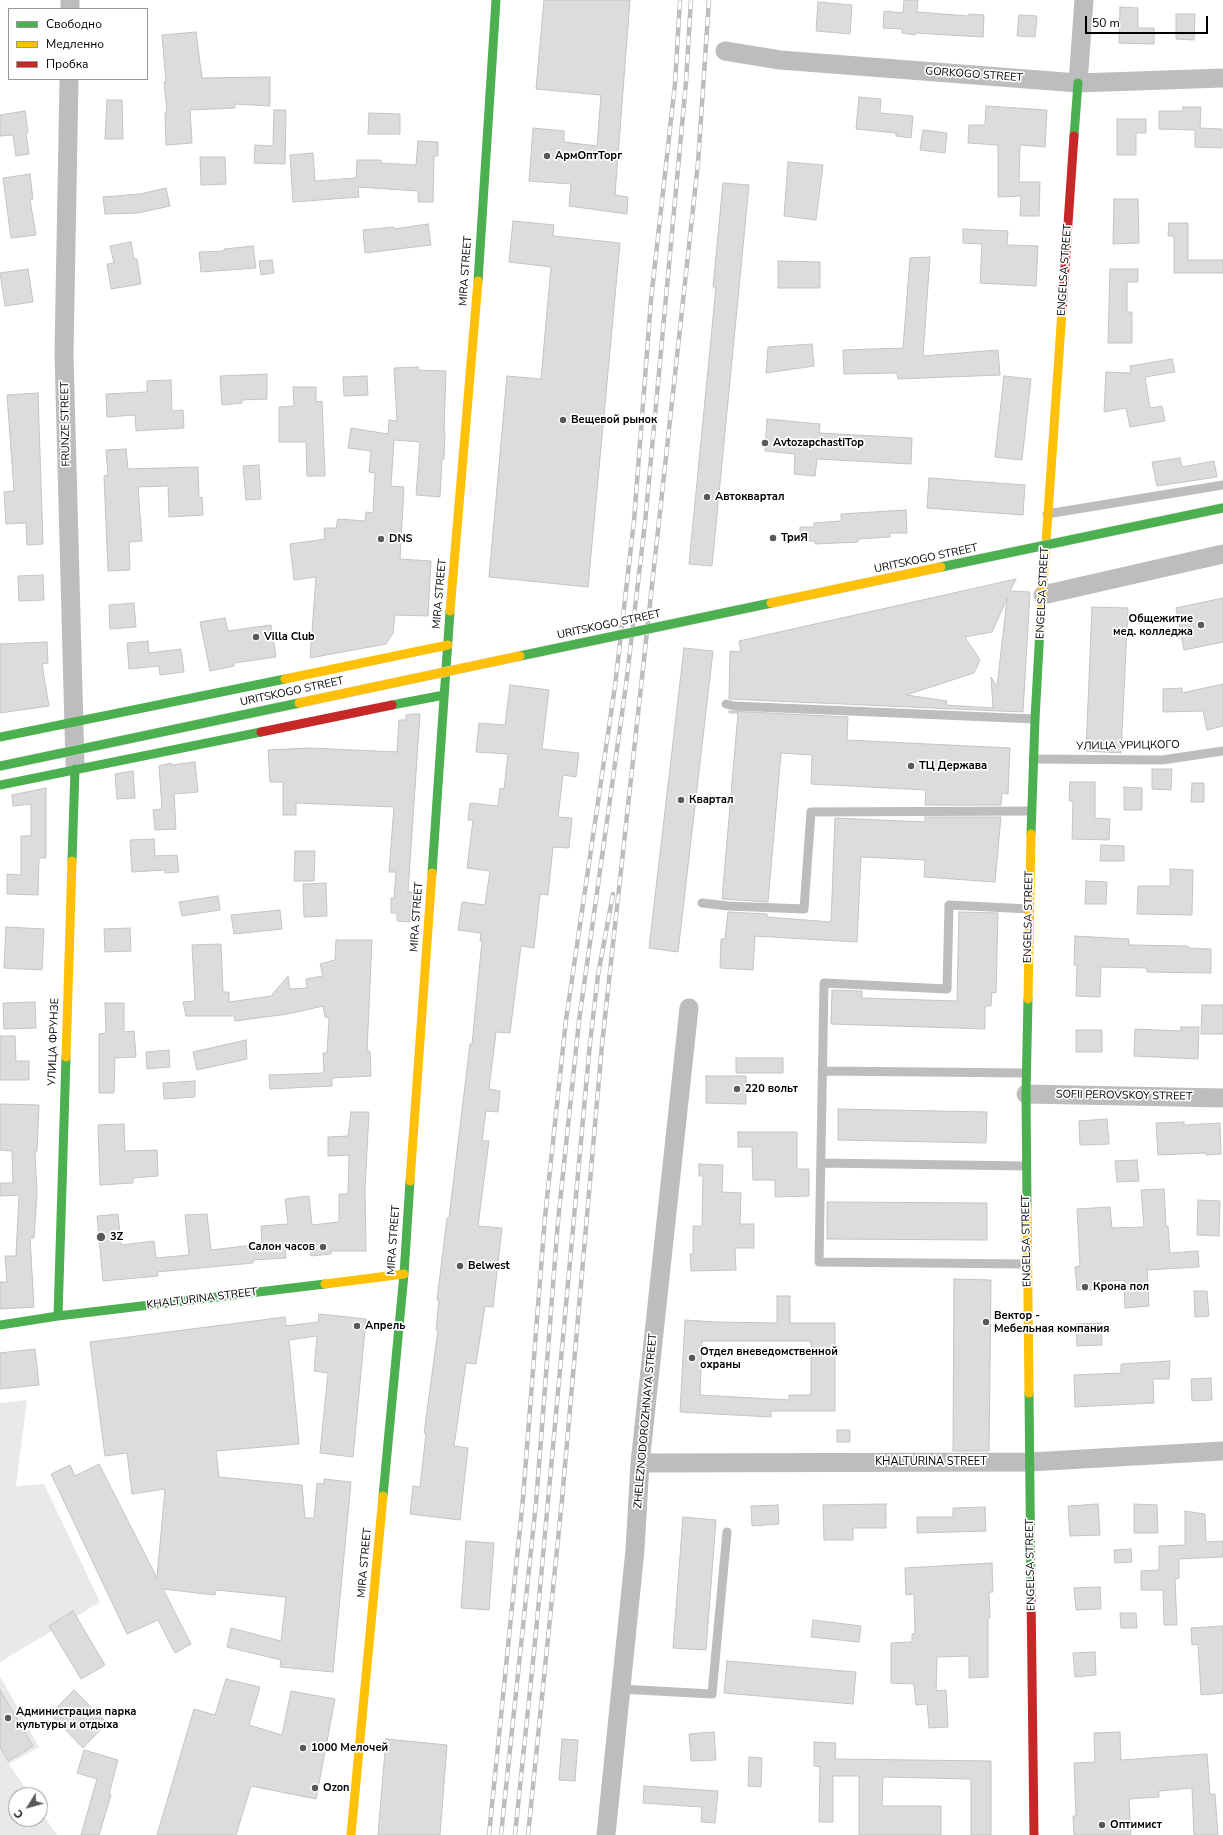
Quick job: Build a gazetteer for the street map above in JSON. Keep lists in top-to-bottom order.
{
  "streets": {
    "street": [
      "GORKOGO STREET",
      "ENGELSA STREET",
      "MIRA STREET",
      "FRUNZE STREET",
      "URITSKOGO STREET",
      "УЛИЦА ФРУНЗЕ",
      "SOFII PEROVSKOY STREET",
      "KHALTURINA STREET",
      "ZHELEZNODOROZHNAYA STREET"
    ],
    "lane": ["УЛИЦА УРИЦКОГО"]
  },
  "crossings": [
    ["GORKOGO STREET", "ENGELSA STREET"],
    ["ENGELSA STREET", "УЛИЦА УРИЦКОГО"],
    ["ENGELSA STREET", "SOFII PEROVSKOY STREET"],
    ["ENGELSA STREET", "KHALTURINA STREET"],
    ["MIRA STREET", "URITSKOGO STREET"],
    ["MIRA STREET", "KHALTURINA STREET"],
    ["FRUNZE STREET", "URITSKOGO STREET"],
    ["FRUNZE STREET", "УЛИЦА ФРУНЗЕ"],
    ["УЛИЦА ФРУНЗЕ", "KHALTURINA STREET"],
    ["KHALTURINA STREET", "ZHELEZNODOROZHNAYA STREET"]
  ],
  "places": [
    "АрмОптТорг",
    "Вещевой рынок",
    "AvtozapchastiTop",
    "Автоквартал",
    "ТриЯ",
    "DNS",
    "Общежитие мед. колледжа",
    "Villa Club",
    "ТЦ Держава",
    "Квартал",
    "220 вольт",
    "3Z",
    "Салон часов",
    "Belwest",
    "Крона пол",
    "Вектор - Мебельная компания",
    "Апрель",
    "Отдел вневедомственной охраны",
    "Администрация парка культуры и отдыха",
    "1000 Мелочей",
    "Ozon",
    "Оптимист"
  ],
  "legend": ["Свободно", "Медленно", "Пробка"],
  "scale_bar": "50 m",
  "north": "bottom left"
}
